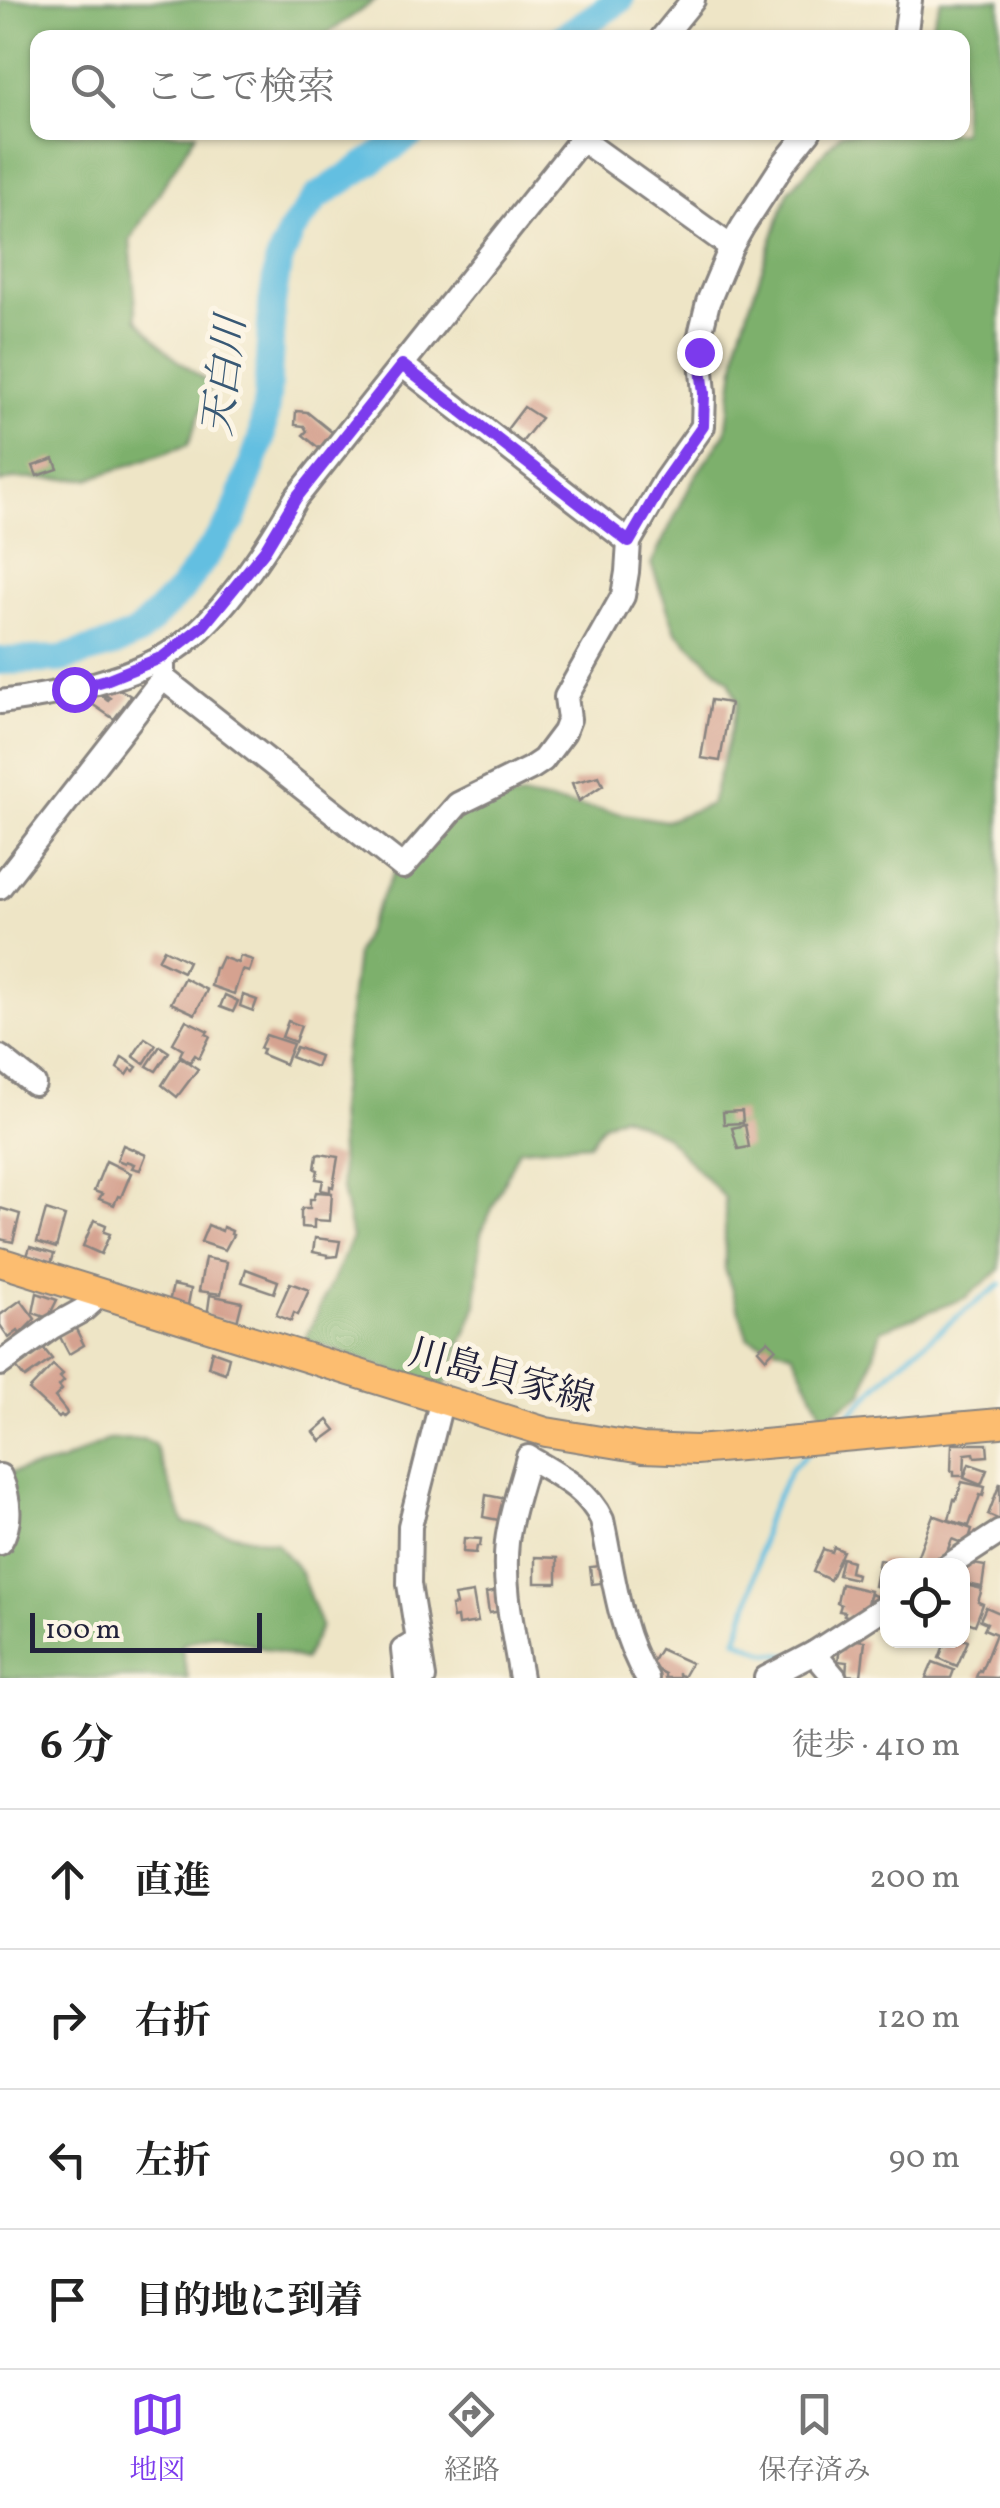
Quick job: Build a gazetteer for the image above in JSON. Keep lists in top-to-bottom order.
{
  "streets": {
    "main road": ["川島貝家線"]
  },
  "water": ["天白川"],
  "scale_bar": "100 m",
  "page": {
    "search": "ここで検索",
    "scale": "100 m",
    "heading": ["6 分", "徒歩 · 410 m"],
    "list": [
      ["直進", "200 m"],
      ["右折", "120 m"],
      ["左折", "90 m"],
      "目的地に到着"
    ],
    "nav": ["地図", "経路", "保存済み"]
  }
}
